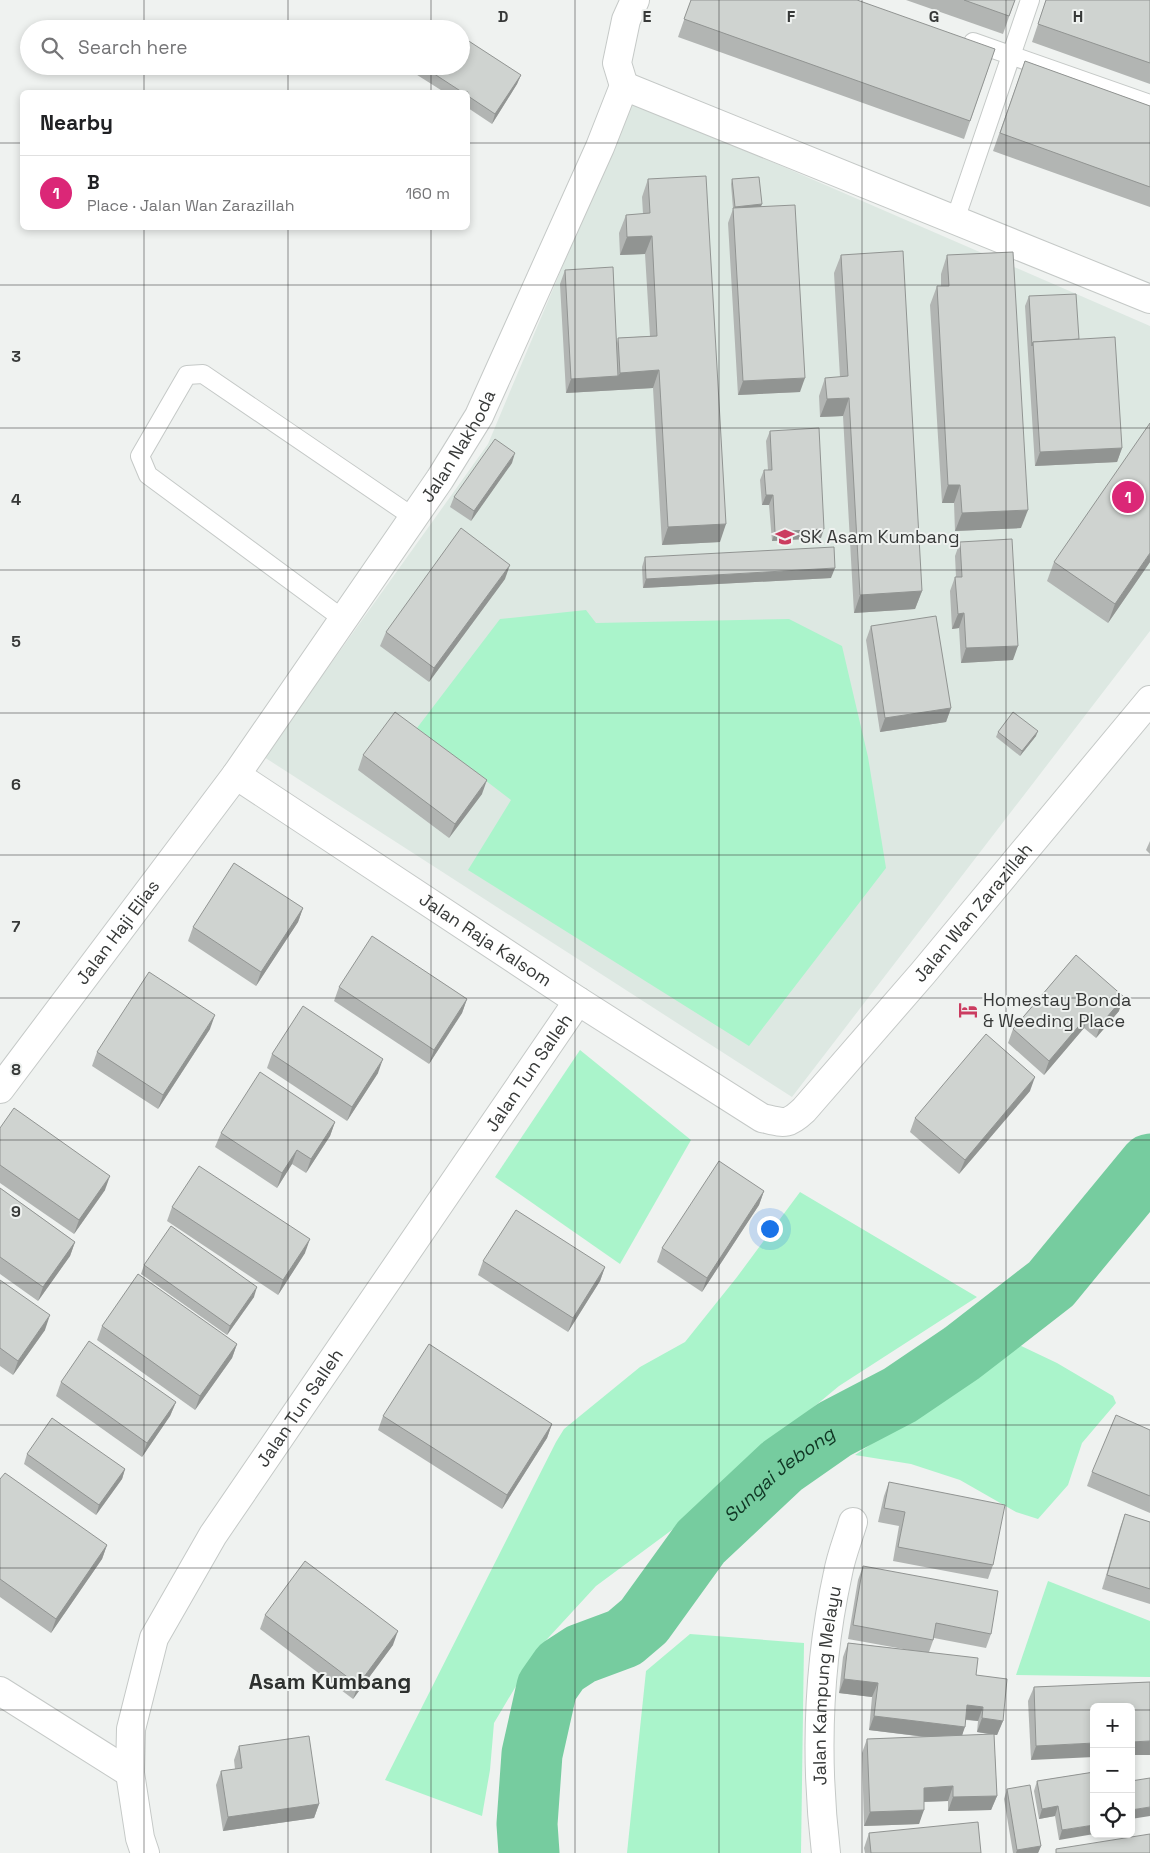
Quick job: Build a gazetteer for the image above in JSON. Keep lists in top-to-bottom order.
{
  "streets": {
    "street": [
      "Jalan Nakhoda",
      "Jalan Wan Zarazillah",
      "Jalan Haji Elias",
      "Jalan Raja Kalsom",
      "Jalan Tun Salleh",
      "Jalan Kampung Melayu"
    ]
  },
  "crossings": [
    ["Jalan Nakhoda", "Jalan Haji Elias"],
    ["Jalan Nakhoda", "Jalan Raja Kalsom"],
    ["Jalan Wan Zarazillah", "Jalan Raja Kalsom"],
    ["Jalan Haji Elias", "Jalan Raja Kalsom"],
    ["Jalan Raja Kalsom", "Jalan Tun Salleh"]
  ],
  "districts": ["Asam Kumbang"],
  "water": ["Sungai Jebong"],
  "places": {
    "school or university": ["SK Asam Kumbang"],
    "hotel": ["Homestay Bonda & Weeding Place"]
  },
  "page": {
    "search": "Search here",
    "heading": "Nearby",
    "list": [
      {
        "mark": "1",
        "name": "B",
        "note": "Place · Jalan Wan Zarazillah",
        "value": "160 m"
      }
    ],
    "pins": "1",
    "map_buttons": ["+", "−"]
  },
  "grid": {
    "columns": [
      "D",
      "E",
      "F",
      "G",
      "H"
    ],
    "rows": [
      "3",
      "4",
      "5",
      "6",
      "7",
      "8",
      "9"
    ]
  }
}
